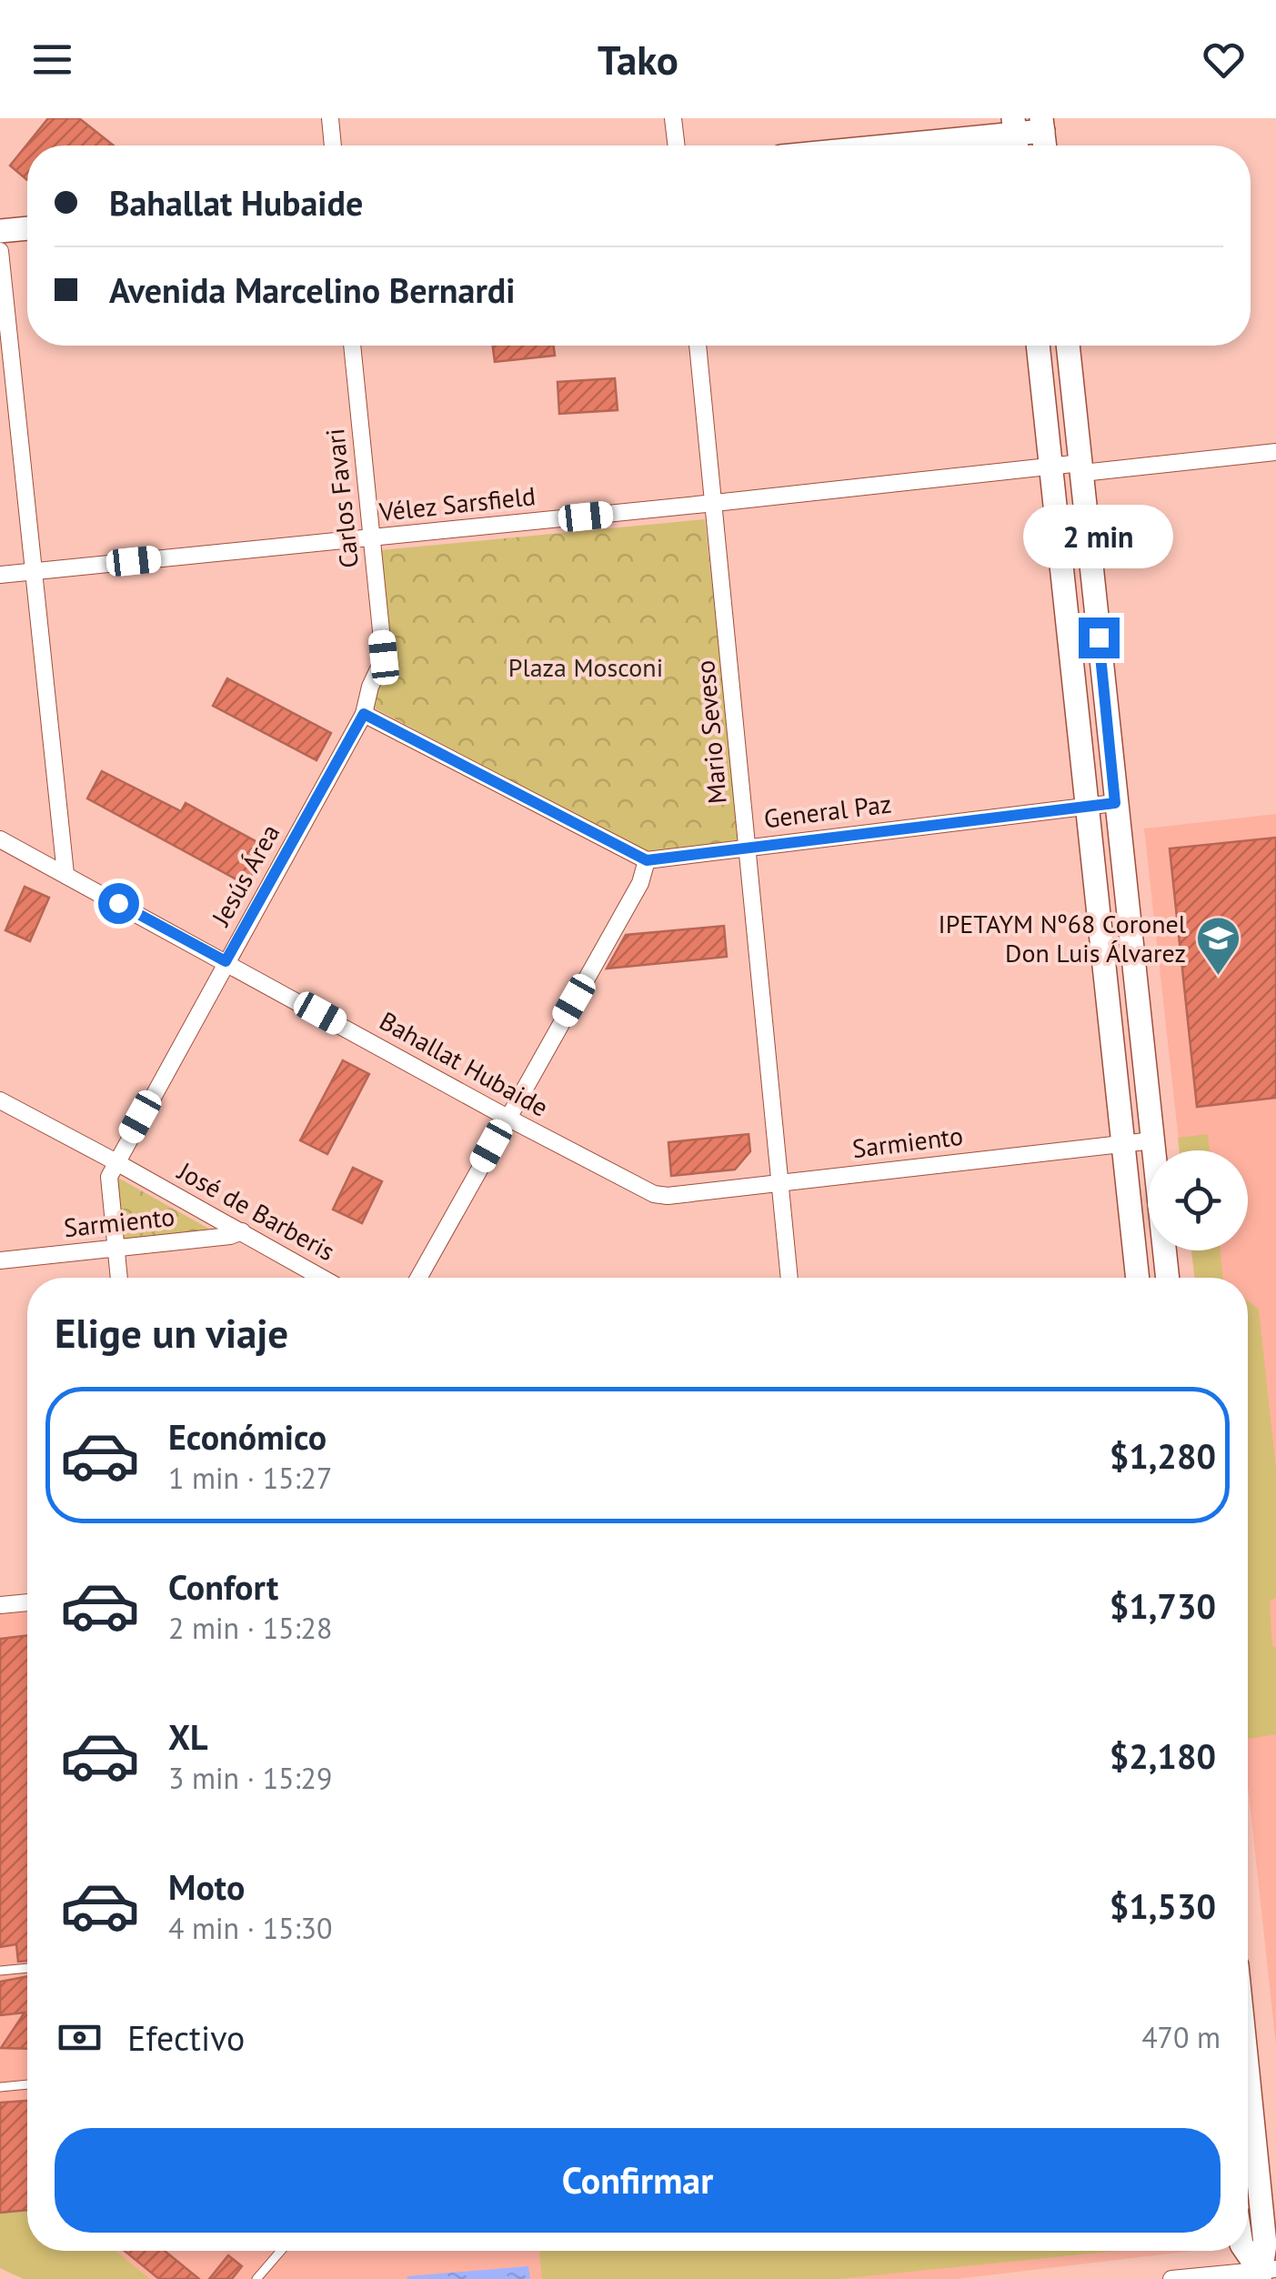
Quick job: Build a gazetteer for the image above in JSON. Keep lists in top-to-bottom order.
{
  "streets": {
    "street": [
      "Carlos Favari",
      "Vélez Sarsfield",
      "Mario Seveso",
      "General Paz",
      "Jesús Área",
      "Bahallat Hubaide",
      "Sarmiento",
      "José de Barberis"
    ]
  },
  "crossings": [
    ["Carlos Favari", "Vélez Sarsfield"],
    ["Carlos Favari", "Jesús Área"],
    ["Vélez Sarsfield", "Mario Seveso"],
    ["Mario Seveso", "General Paz"],
    ["Mario Seveso", "Sarmiento"],
    ["Jesús Área", "Bahallat Hubaide"],
    ["Jesús Área", "José de Barberis"],
    ["Bahallat Hubaide", "Sarmiento"],
    ["Sarmiento", "José de Barberis"]
  ],
  "parks": ["Plaza Mosconi"],
  "places": {
    "school or university": ["IPETAYM Nº68 Coronel Don Luis Álvarez"]
  },
  "page": {
    "header": "Tako",
    "banner": ["Bahallat Hubaide", "Avenida Marcelino Bernardi"],
    "bubble": "2 min",
    "heading": "Elige un viaje",
    "list": [
      {
        "name": "Económico",
        "note": "1 min · 15:27",
        "value": "$1,280"
      },
      {
        "name": "Confort",
        "note": "2 min · 15:28",
        "value": "$1,730"
      },
      {
        "name": "XL",
        "note": "3 min · 15:29",
        "value": "$2,180"
      },
      {
        "name": "Moto",
        "note": "4 min · 15:30",
        "value": "$1,530"
      }
    ],
    "pay": ["Efectivo", "470 m"],
    "buttons": "Confirmar"
  }
}
